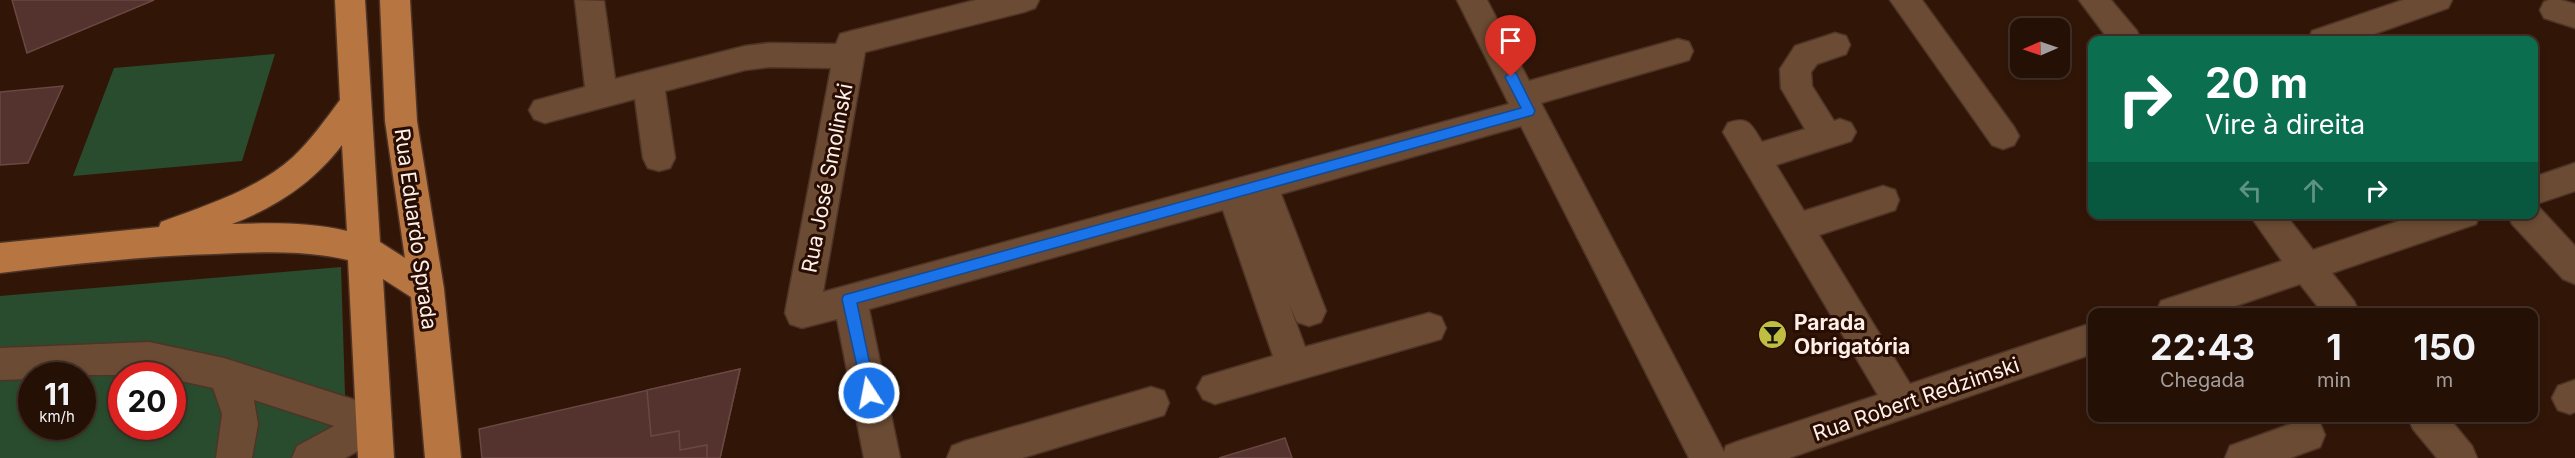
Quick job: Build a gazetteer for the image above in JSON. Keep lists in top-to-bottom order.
{
  "streets": {
    "main road": ["Rua Eduardo Sprada"],
    "street": ["Rua José Smolinski", "Rua Robert Redzimski"]
  },
  "places": {
    "bar": ["Parada Obrigatória"]
  },
  "north": "left",
  "page": {
    "turn": ["20 m", "Vire à direita"],
    "eta": [
      "22:43",
      "Chegada",
      "1",
      "min",
      "150",
      "m"
    ],
    "speed": "11 km/h",
    "limit": "20"
  }
}
